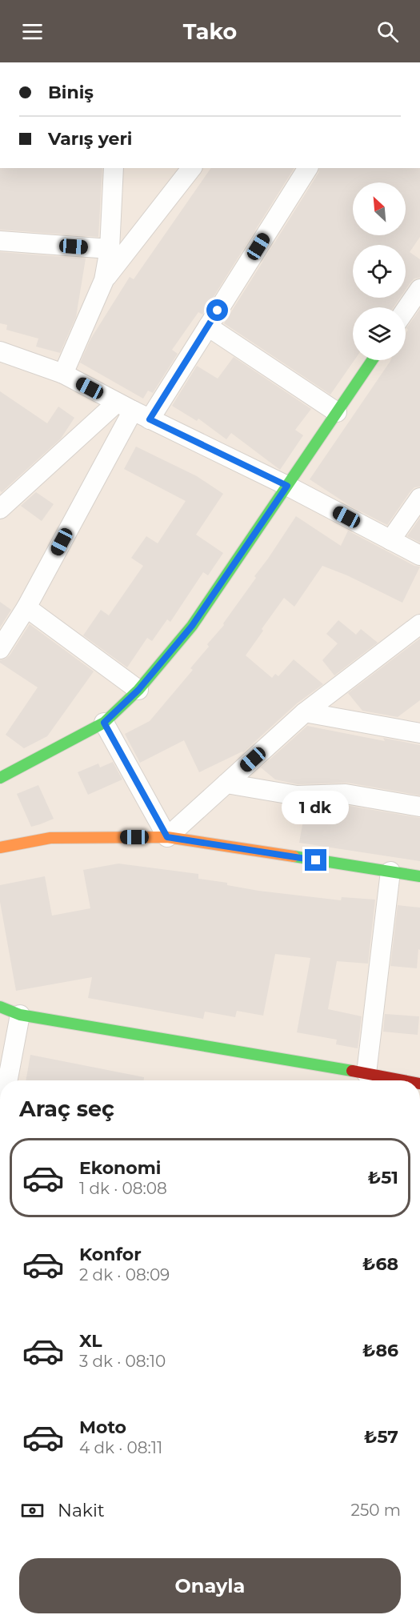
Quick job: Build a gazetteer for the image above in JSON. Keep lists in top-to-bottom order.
{
  "north": "top left",
  "page": {
    "header": "Tako",
    "banner": ["Biniş", "Varış yeri"],
    "bubble": "1 dk",
    "heading": "Araç seç",
    "list": [
      {
        "name": "Ekonomi",
        "note": "1 dk · 08:08",
        "value": "₺51"
      },
      {
        "name": "Konfor",
        "note": "2 dk · 08:09",
        "value": "₺68"
      },
      {
        "name": "XL",
        "note": "3 dk · 08:10",
        "value": "₺86"
      },
      {
        "name": "Moto",
        "note": "4 dk · 08:11",
        "value": "₺57"
      }
    ],
    "pay": ["Nakit", "250 m"],
    "buttons": "Onayla"
  }
}
